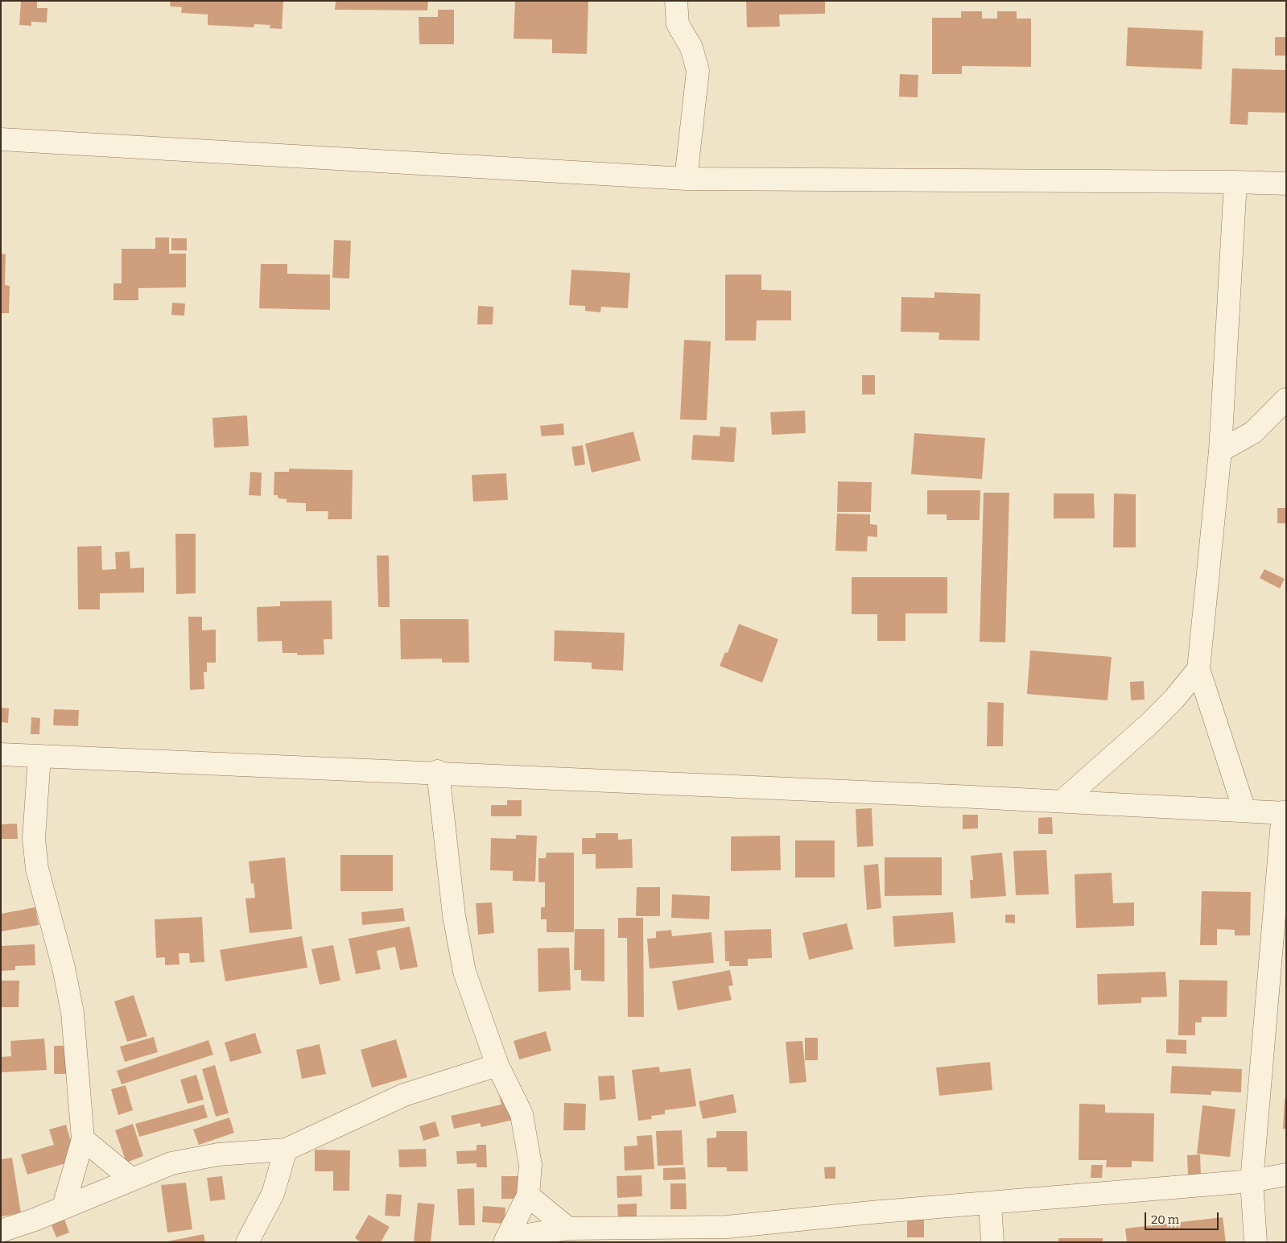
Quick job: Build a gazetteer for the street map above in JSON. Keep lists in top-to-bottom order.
{
  "scale_bar": "20 m"
}
